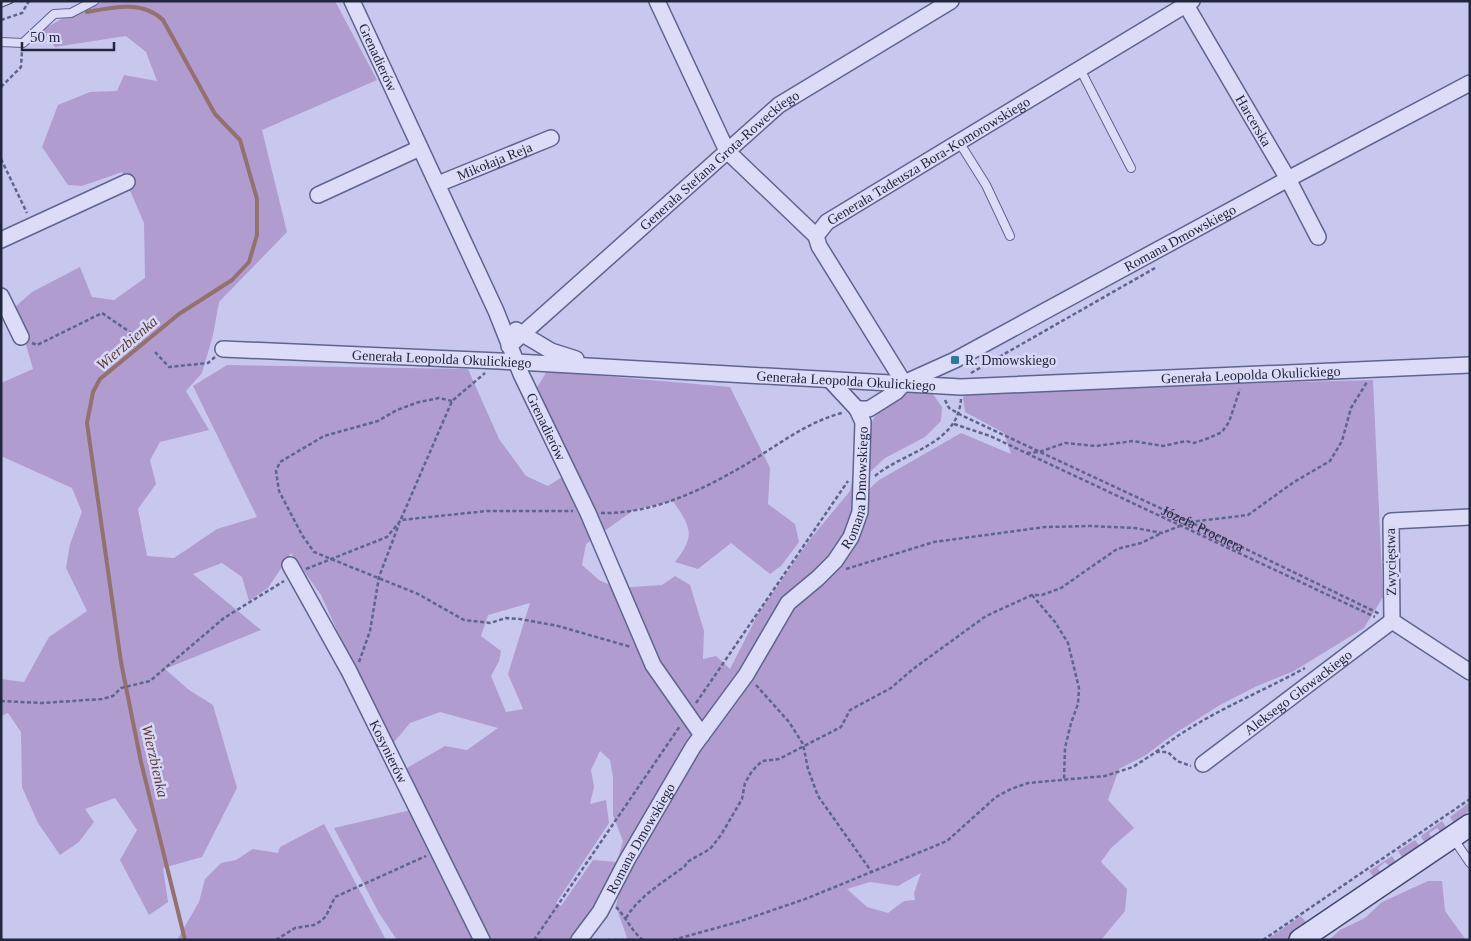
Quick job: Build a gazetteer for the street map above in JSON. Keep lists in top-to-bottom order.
{
  "streets": {
    "street": [
      "Grenadierów",
      "Harcerska",
      "Mikołaja Reja",
      "Generała Stefana Grota-Roweckiego",
      "Generała Tadeusza Bora-Komorowskiego",
      "Romana Dmowskiego",
      "Generała Leopolda Okulickiego",
      "Zwycięstwa",
      "Aleksego Głowackiego",
      "Kosynierów"
    ],
    "path": ["Józefa Procnera"]
  },
  "crossings": [
    ["Grenadierów", "Mikołaja Reja"],
    ["Grenadierów", "Generała Stefana Grota-Roweckiego"],
    ["Grenadierów", "Romana Dmowskiego"],
    ["Grenadierów", "Generała Leopolda Okulickiego"],
    ["Harcerska", "Generała Tadeusza Bora-Komorowskiego"],
    ["Harcerska", "Romana Dmowskiego"],
    ["Generała Tadeusza Bora-Komorowskiego", "Romana Dmowskiego"],
    ["Generała Tadeusza Bora-Komorowskiego", "Generała Leopolda Okulickiego"],
    ["Romana Dmowskiego", "Generała Leopolda Okulickiego"],
    ["Generała Leopolda Okulickiego", "Józefa Procnera"],
    ["Józefa Procnera", "Zwycięstwa"],
    ["Józefa Procnera", "Aleksego Głowackiego"],
    ["Zwycięstwa", "Aleksego Głowackiego"]
  ],
  "water": ["Wierzbienka"],
  "places": {
    "transit": ["R. Dmowskiego"]
  },
  "scale_bar": "50 m"
}
